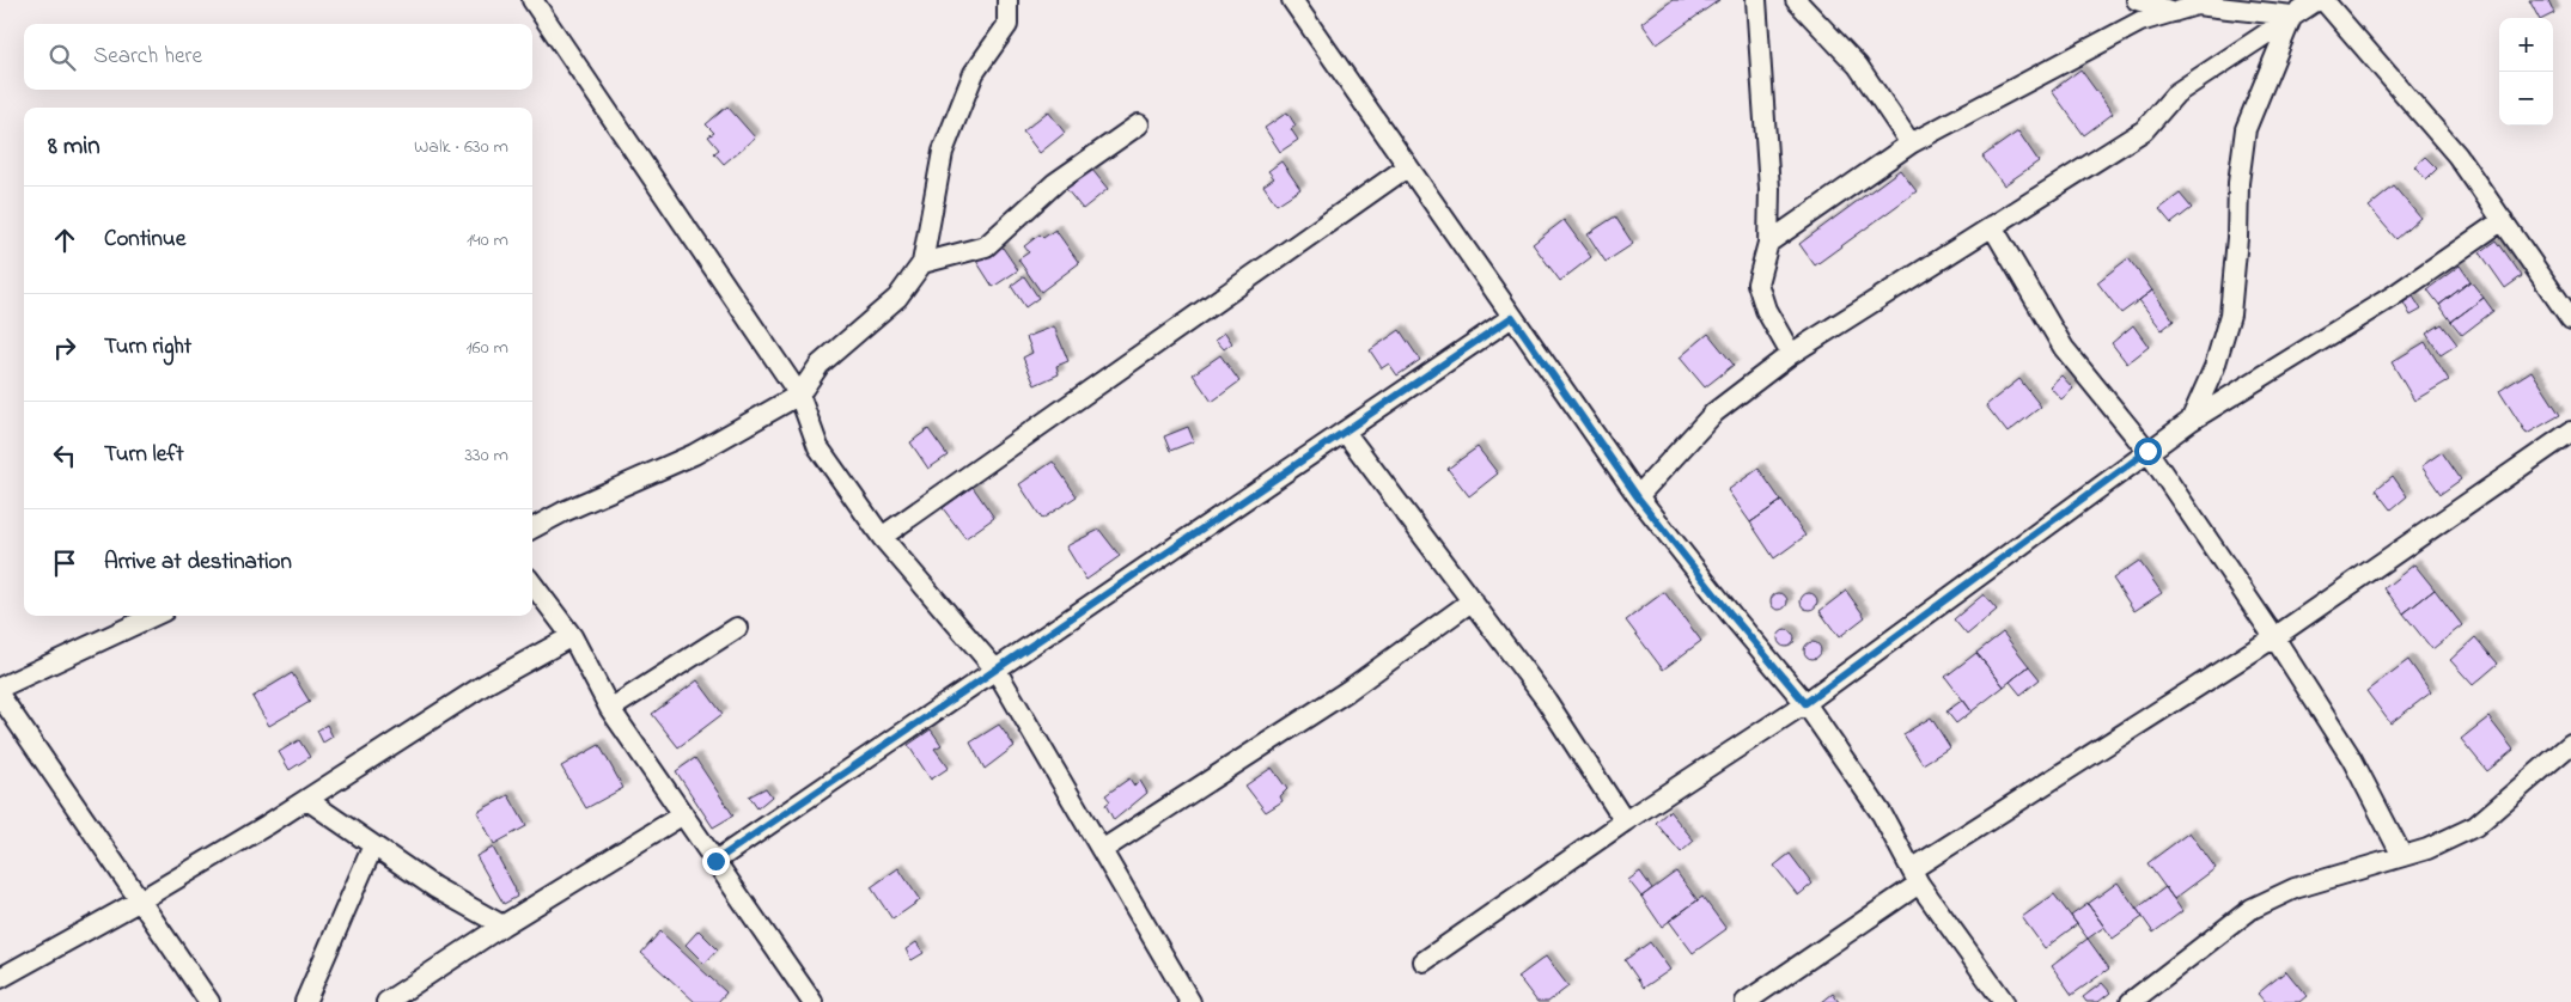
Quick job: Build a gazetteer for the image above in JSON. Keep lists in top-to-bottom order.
{
  "page": {
    "map_buttons": ["+", "−"],
    "search": "Search here",
    "heading": ["8 min", "Walk · 630 m"],
    "list": [
      ["Continue", "140 m"],
      ["Turn right", "160 m"],
      ["Turn left", "330 m"],
      "Arrive at destination"
    ]
  }
}
